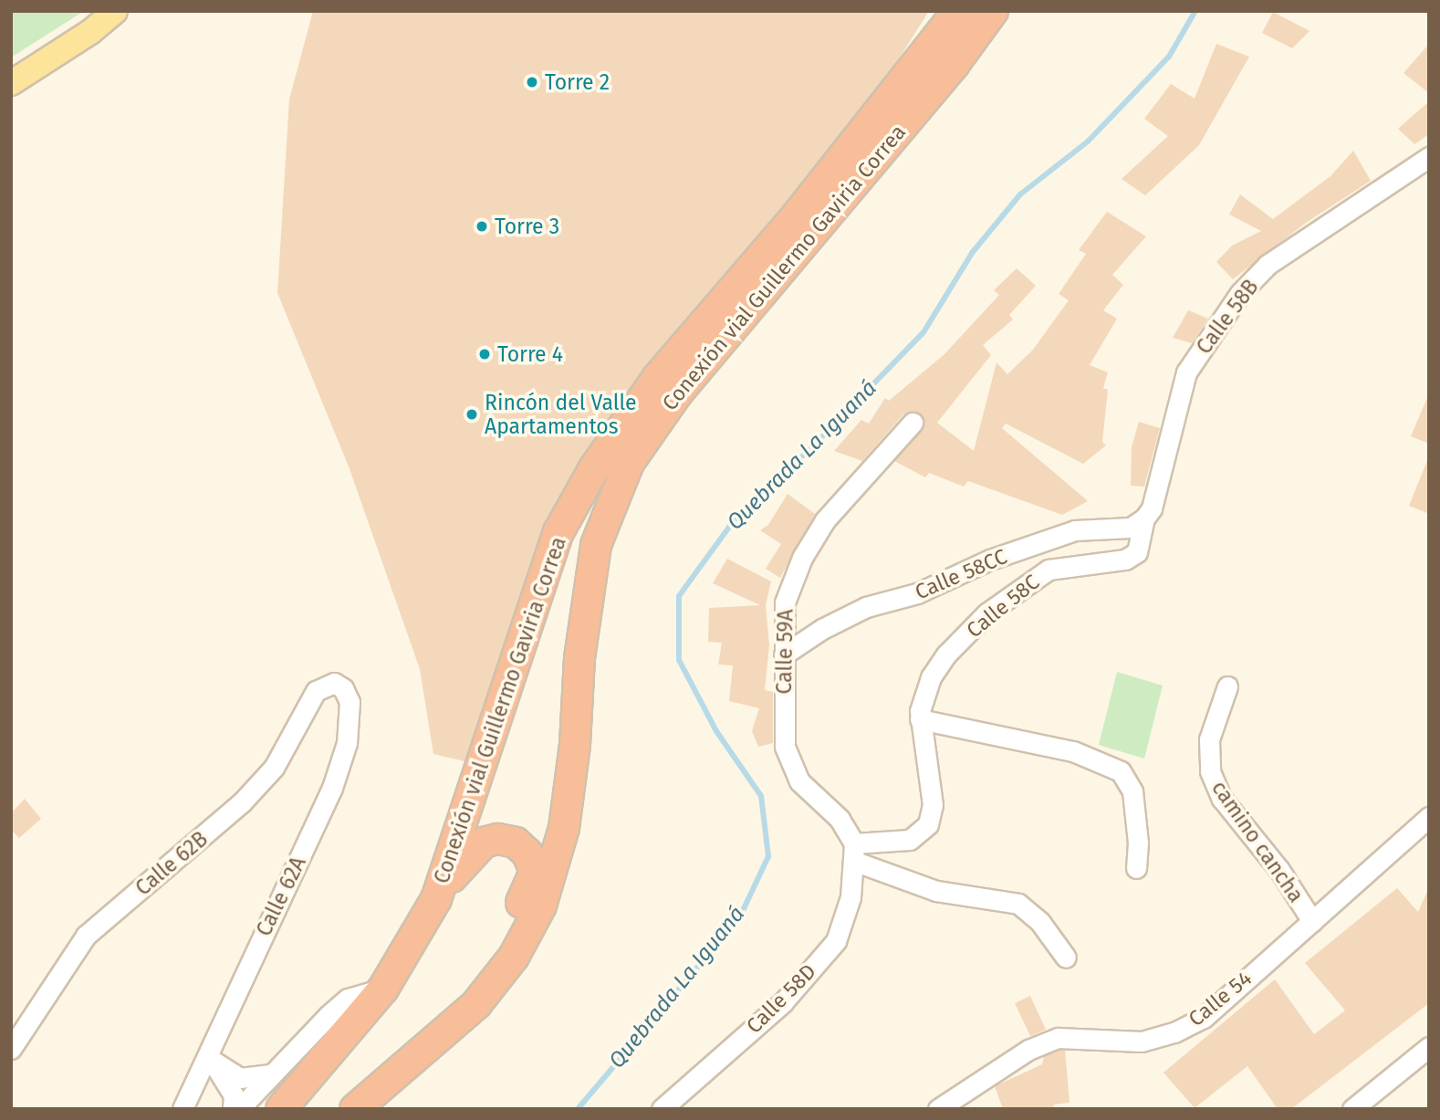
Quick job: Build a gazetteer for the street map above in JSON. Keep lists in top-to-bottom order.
{
  "streets": {
    "highway": ["Conexión vial Guillermo Gaviria Correa"],
    "street": [
      "Calle 58B",
      "Calle 58CC",
      "Calle 58C",
      "Calle 59A",
      "camino cancha",
      "Calle 62B",
      "Calle 62A",
      "Calle 58D",
      "Calle 54"
    ]
  },
  "crossings": [
    ["Calle 58B", "Calle 58CC"],
    ["Calle 58B", "Calle 58C"],
    ["Calle 58CC", "Calle 58C"],
    ["Calle 58CC", "Calle 59A"],
    ["Calle 58C", "Calle 59A"],
    ["Calle 58C", "Calle 58D"],
    ["Calle 59A", "Calle 58D"],
    ["camino cancha", "Calle 54"],
    ["Calle 62B", "Calle 62A"]
  ],
  "water": ["Quebrada La Iguaná"],
  "places": [
    "Torre 2",
    "Torre 3",
    "Torre 4",
    "Rincón del Valle Apartamentos"
  ]
}
